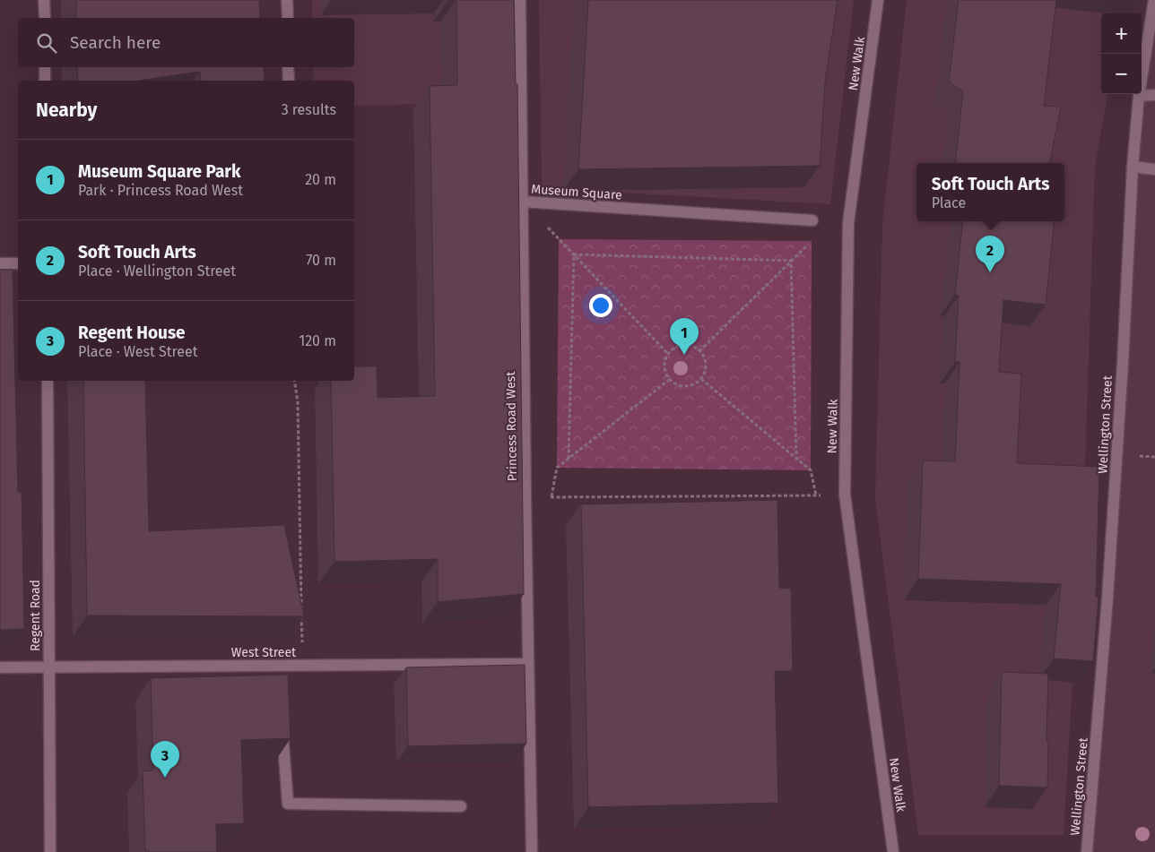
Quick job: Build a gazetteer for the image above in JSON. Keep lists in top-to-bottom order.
{
  "streets": {
    "street": [
      "New Walk",
      "Museum Square",
      "Wellington Street",
      "Princess Road West",
      "Regent Road",
      "West Street"
    ]
  },
  "crossings": [
    ["Museum Square", "Princess Road West"],
    ["Princess Road West", "West Street"],
    ["Regent Road", "West Street"]
  ],
  "page": {
    "map_buttons": ["+", "−"],
    "search": "Search here",
    "heading": ["Nearby", "3 results"],
    "list": [
      {
        "mark": "1",
        "name": "Museum Square Park",
        "note": "Park · Princess Road West",
        "value": "20 m"
      },
      {
        "mark": "2",
        "name": "Soft Touch Arts",
        "note": "Place · Wellington Street",
        "value": "70 m"
      },
      {
        "mark": "3",
        "name": "Regent House",
        "note": "Place · West Street",
        "value": "120 m"
      }
    ],
    "popup": ["Soft Touch Arts", "Place"],
    "pins": ["2", "1", "3"]
  }
}
